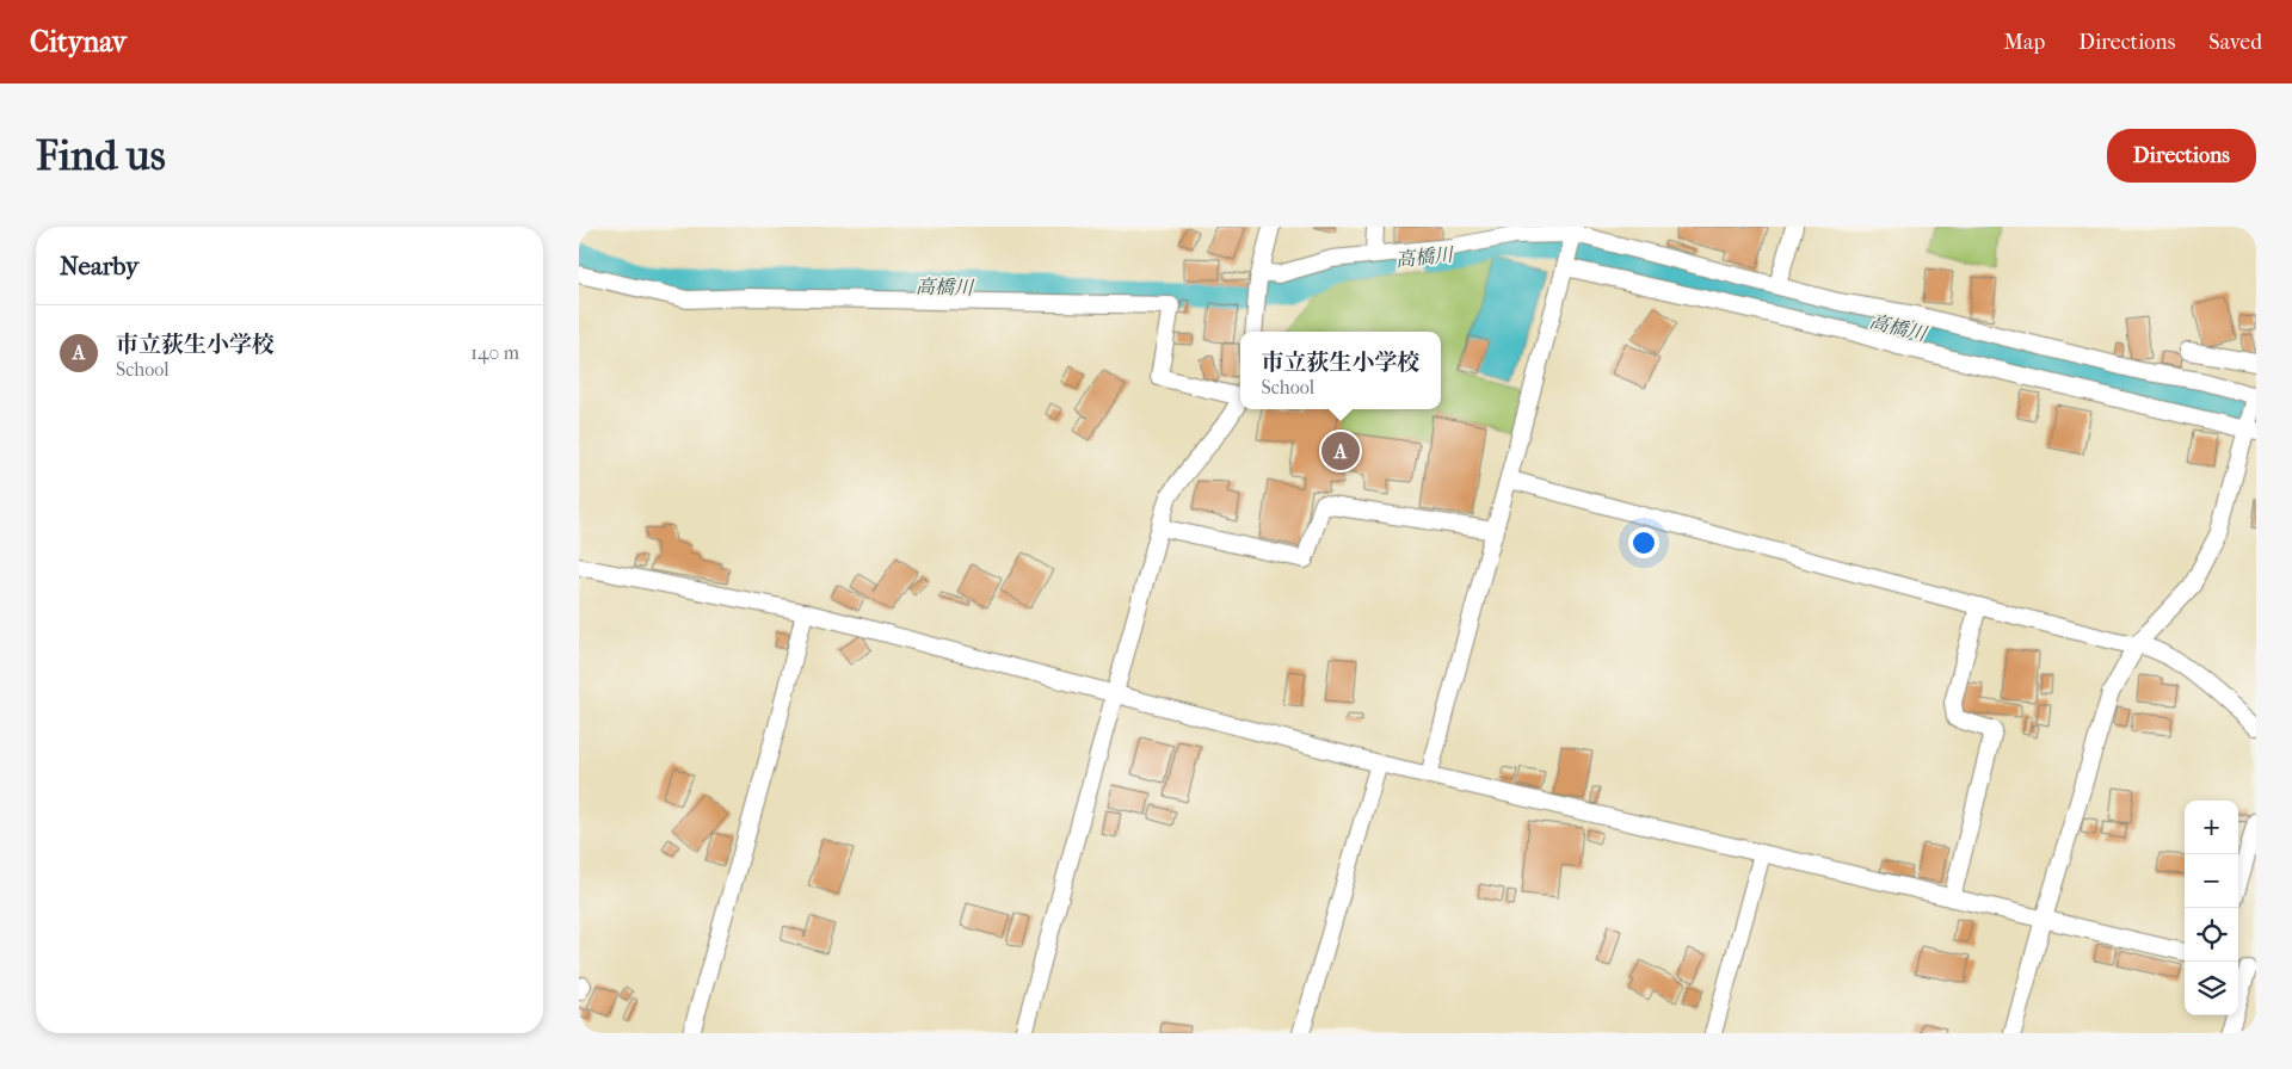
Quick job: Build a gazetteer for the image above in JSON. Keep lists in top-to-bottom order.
{
  "water": ["高橋川"],
  "page": {
    "header": "Citynav",
    "nav": ["Map", "Directions", "Saved"],
    "buttons": "Directions",
    "title": "Find us",
    "heading": "Nearby",
    "list": [
      {
        "mark": "A",
        "name": "市立荻生小学校",
        "note": "School",
        "value": "140 m"
      }
    ],
    "popup": ["市立荻生小学校", "School"],
    "pins": "A",
    "map_buttons": ["+", "−"]
  }
}
